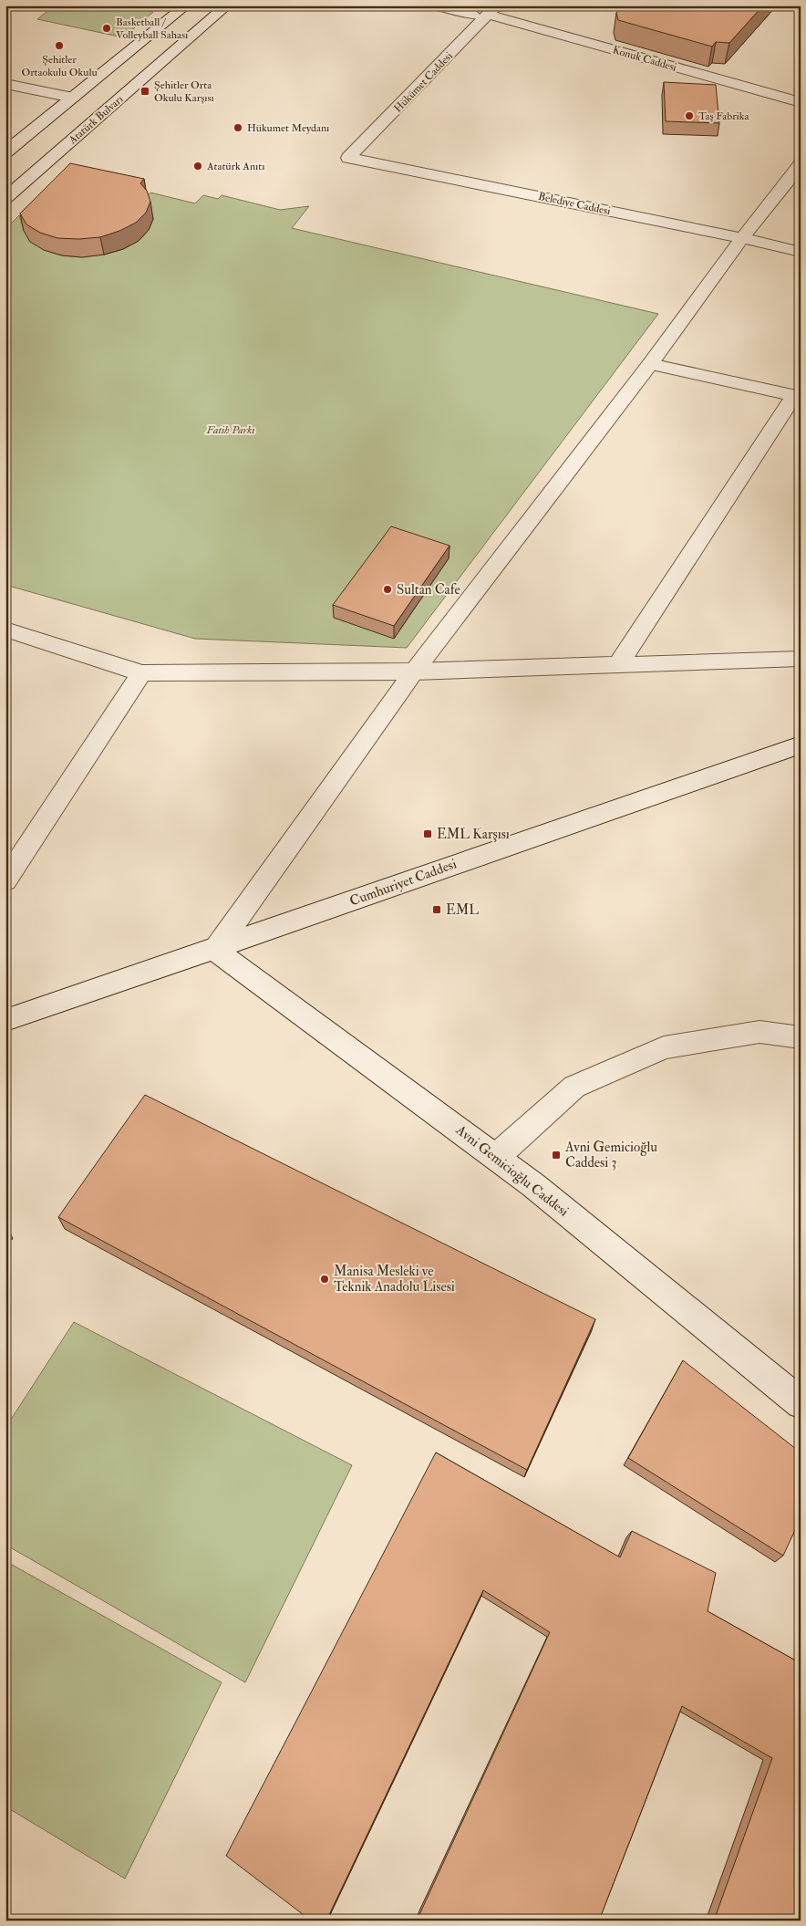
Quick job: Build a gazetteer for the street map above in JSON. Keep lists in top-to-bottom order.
{
  "streets": {
    "street": [
      "Konuk Caddesi",
      "Hükümet Caddesi",
      "Atatürk Bulvarı",
      "Belediye Caddesi",
      "Cumhuriyet Caddesi",
      "Avni Gemicioğlu Caddesi"
    ]
  },
  "crossings": [
    ["Konuk Caddesi", "Hükümet Caddesi"],
    ["Hükümet Caddesi", "Belediye Caddesi"],
    ["Cumhuriyet Caddesi", "Avni Gemicioğlu Caddesi"]
  ],
  "parks": ["Fatih Parkı"],
  "places": {
    "other": [
      "Basketball / Volleyball Sahası",
      "Şehitler Ortaokulu Okulu",
      "Taş Fabrika",
      "Hükumet Meydanı",
      "Atatürk Anıtı",
      "Sultan Cafe",
      "Manisa Mesleki ve Teknik Anadolu Lisesi"
    ],
    "transit": [
      "Şehitler Orta Okulu Karşısı",
      "EML Karşısı",
      "EML",
      "Avni Gemicioğlu Caddesi 3"
    ]
  }
}
